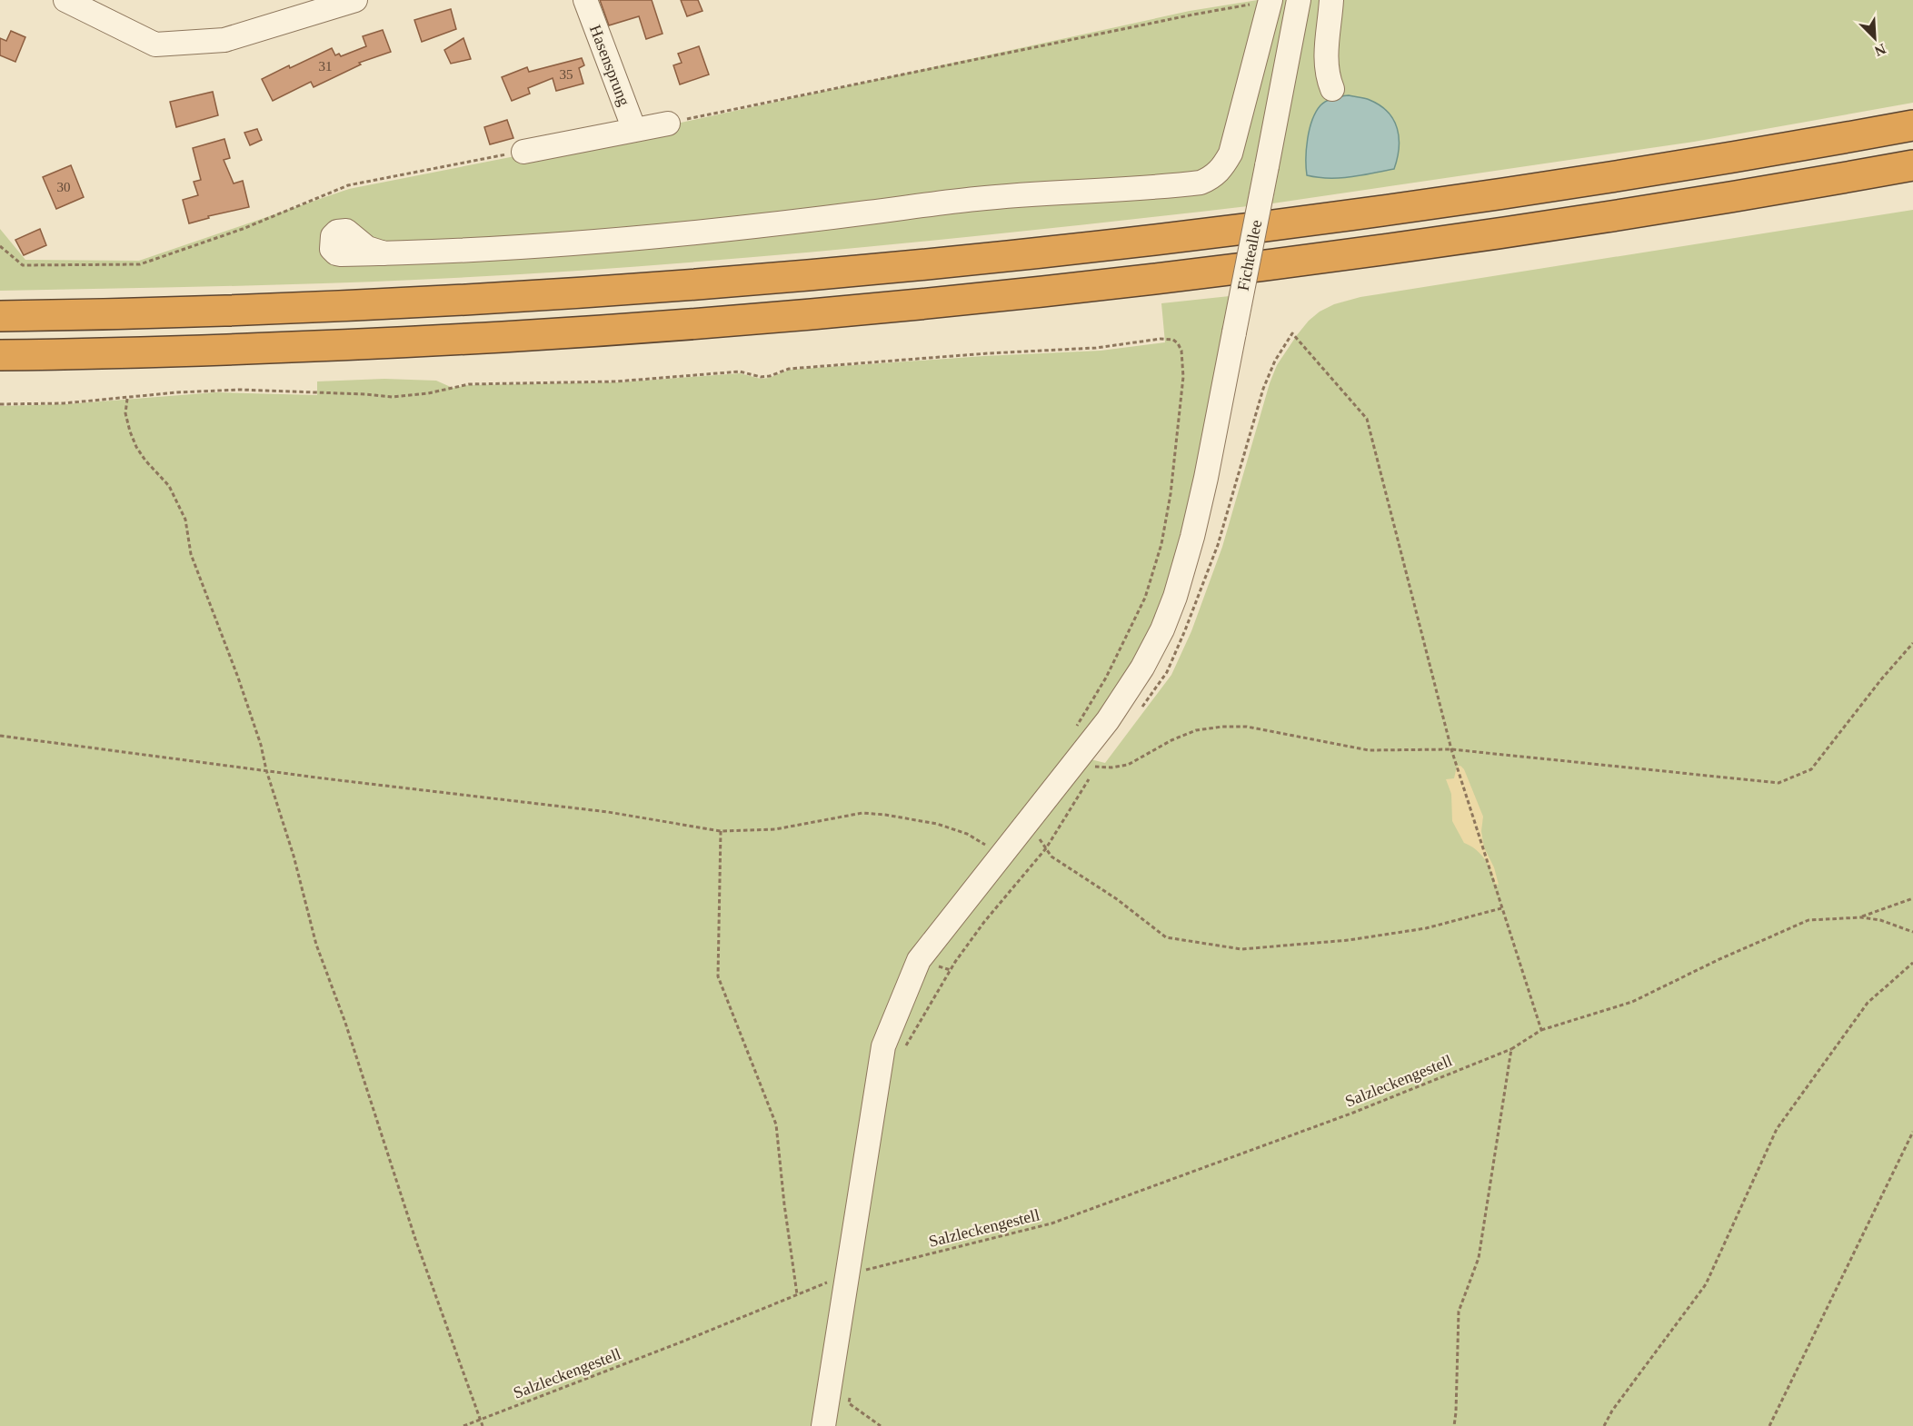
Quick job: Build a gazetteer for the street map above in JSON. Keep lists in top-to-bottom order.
{
  "streets": {
    "street": ["Hasensprung", "Fichteallee"],
    "path": ["Salzleckengestell"]
  },
  "crossings": [
    ["Fichteallee", "Salzleckengestell"]
  ],
  "house_numbers": ["31", "35", "30"],
  "north": "bottom right"
}
